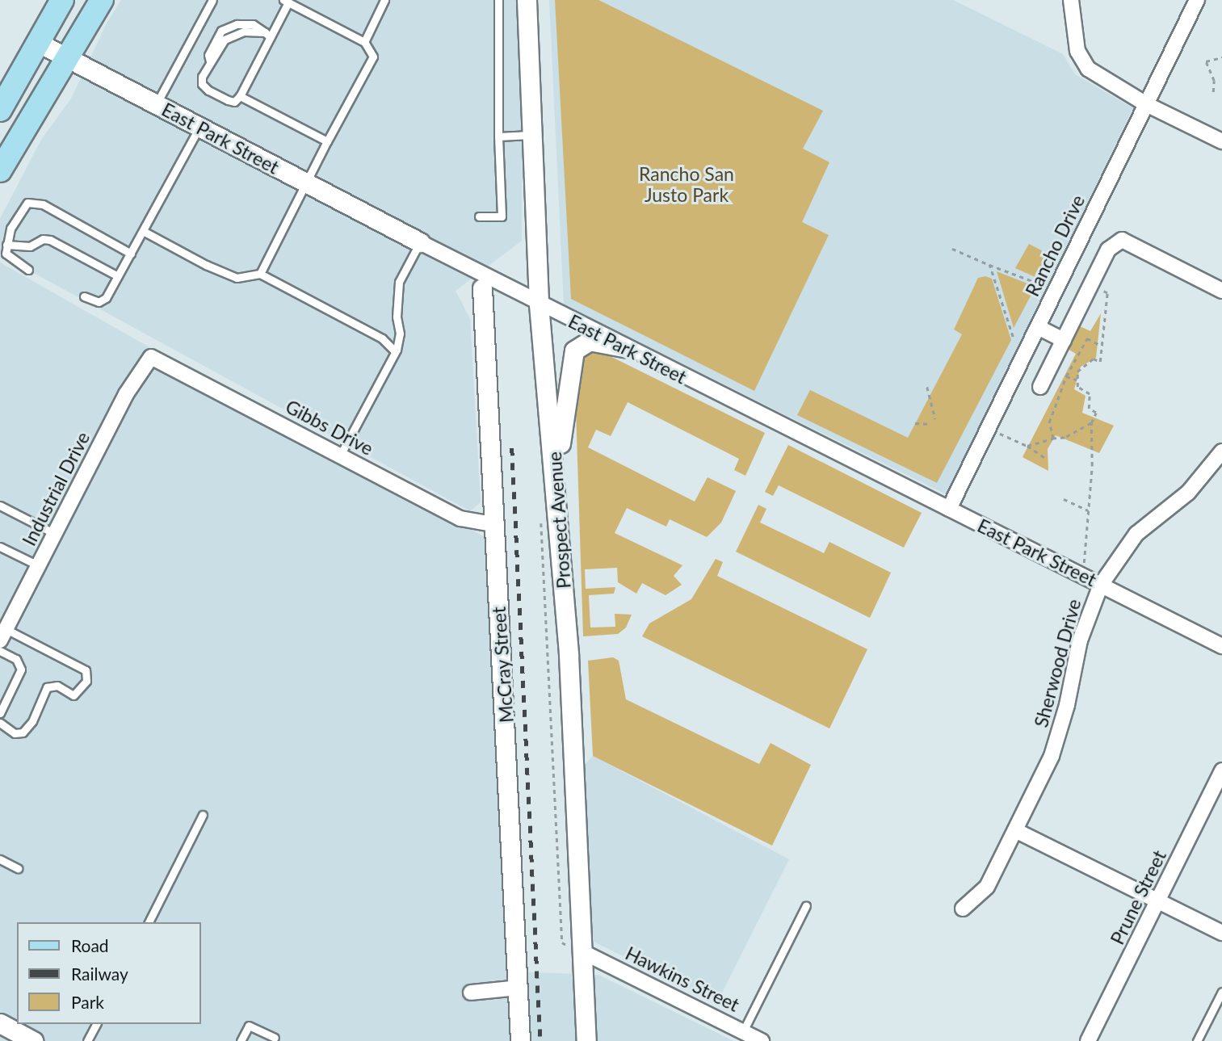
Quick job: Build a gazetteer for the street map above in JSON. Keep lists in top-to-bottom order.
{
  "streets": {
    "street": [
      "East Park Street",
      "Rancho Drive",
      "Gibbs Drive",
      "Industrial Drive",
      "Prospect Avenue",
      "Sherwood Drive",
      "McCray Street",
      "Prune Street",
      "Hawkins Street"
    ]
  },
  "crossings": [
    ["East Park Street", "Rancho Drive"],
    ["East Park Street", "Prospect Avenue"],
    ["East Park Street", "Sherwood Drive"],
    ["Gibbs Drive", "Industrial Drive"],
    ["Gibbs Drive", "McCray Street"],
    ["Prospect Avenue", "Hawkins Street"]
  ],
  "parks": ["Rancho San Justo Park"],
  "legend": ["Road", "Railway", "Park"]
}
